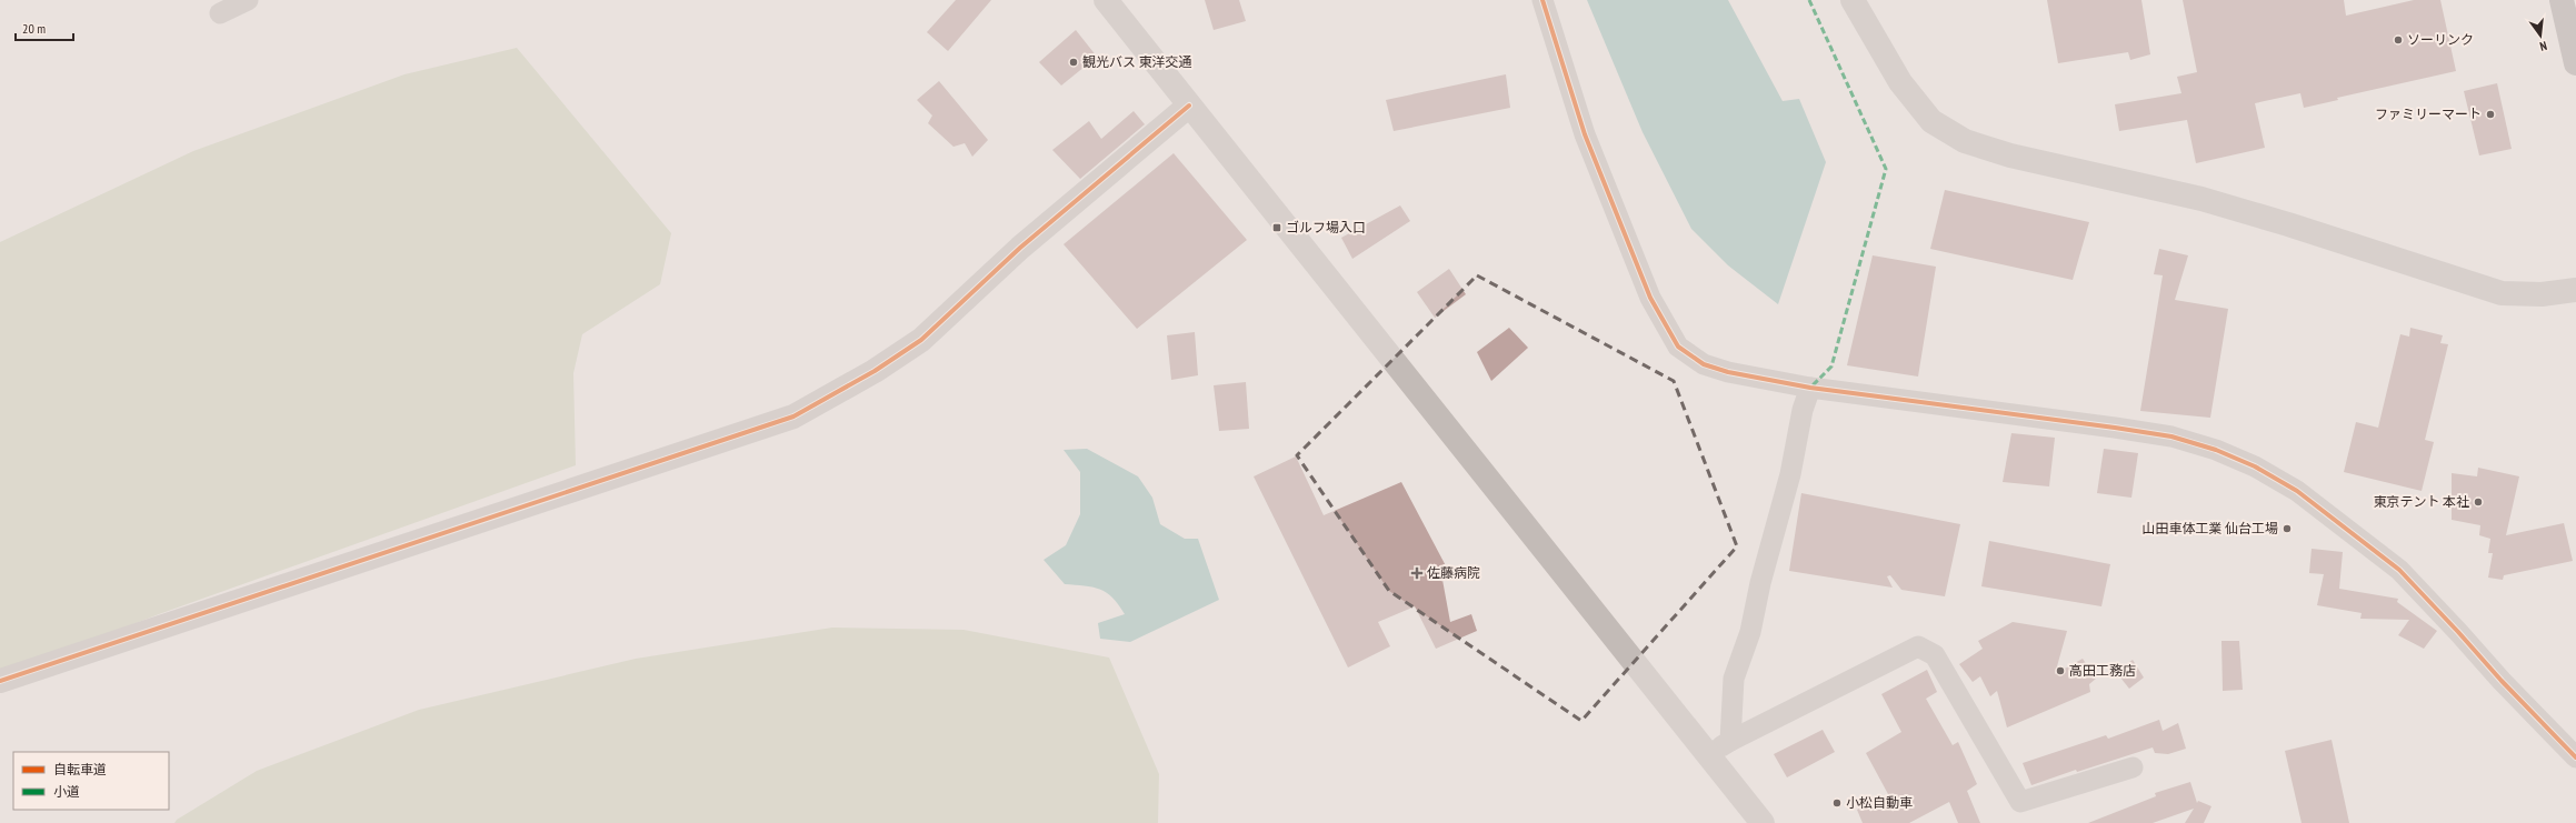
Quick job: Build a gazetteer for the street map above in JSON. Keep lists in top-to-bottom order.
{
  "places": {
    "other": [
      "ソーリンク",
      "観光バス 東洋交通",
      "ファミリーマート",
      "東京テント 本社",
      "山田車体工業 仙台工場",
      "高田工務店",
      "小松自動車"
    ],
    "transit": ["ゴルフ場入口"],
    "health": ["佐藤病院"]
  },
  "legend": ["自転車道", "小道"],
  "scale_bar": "20 m",
  "north": "bottom"
}
